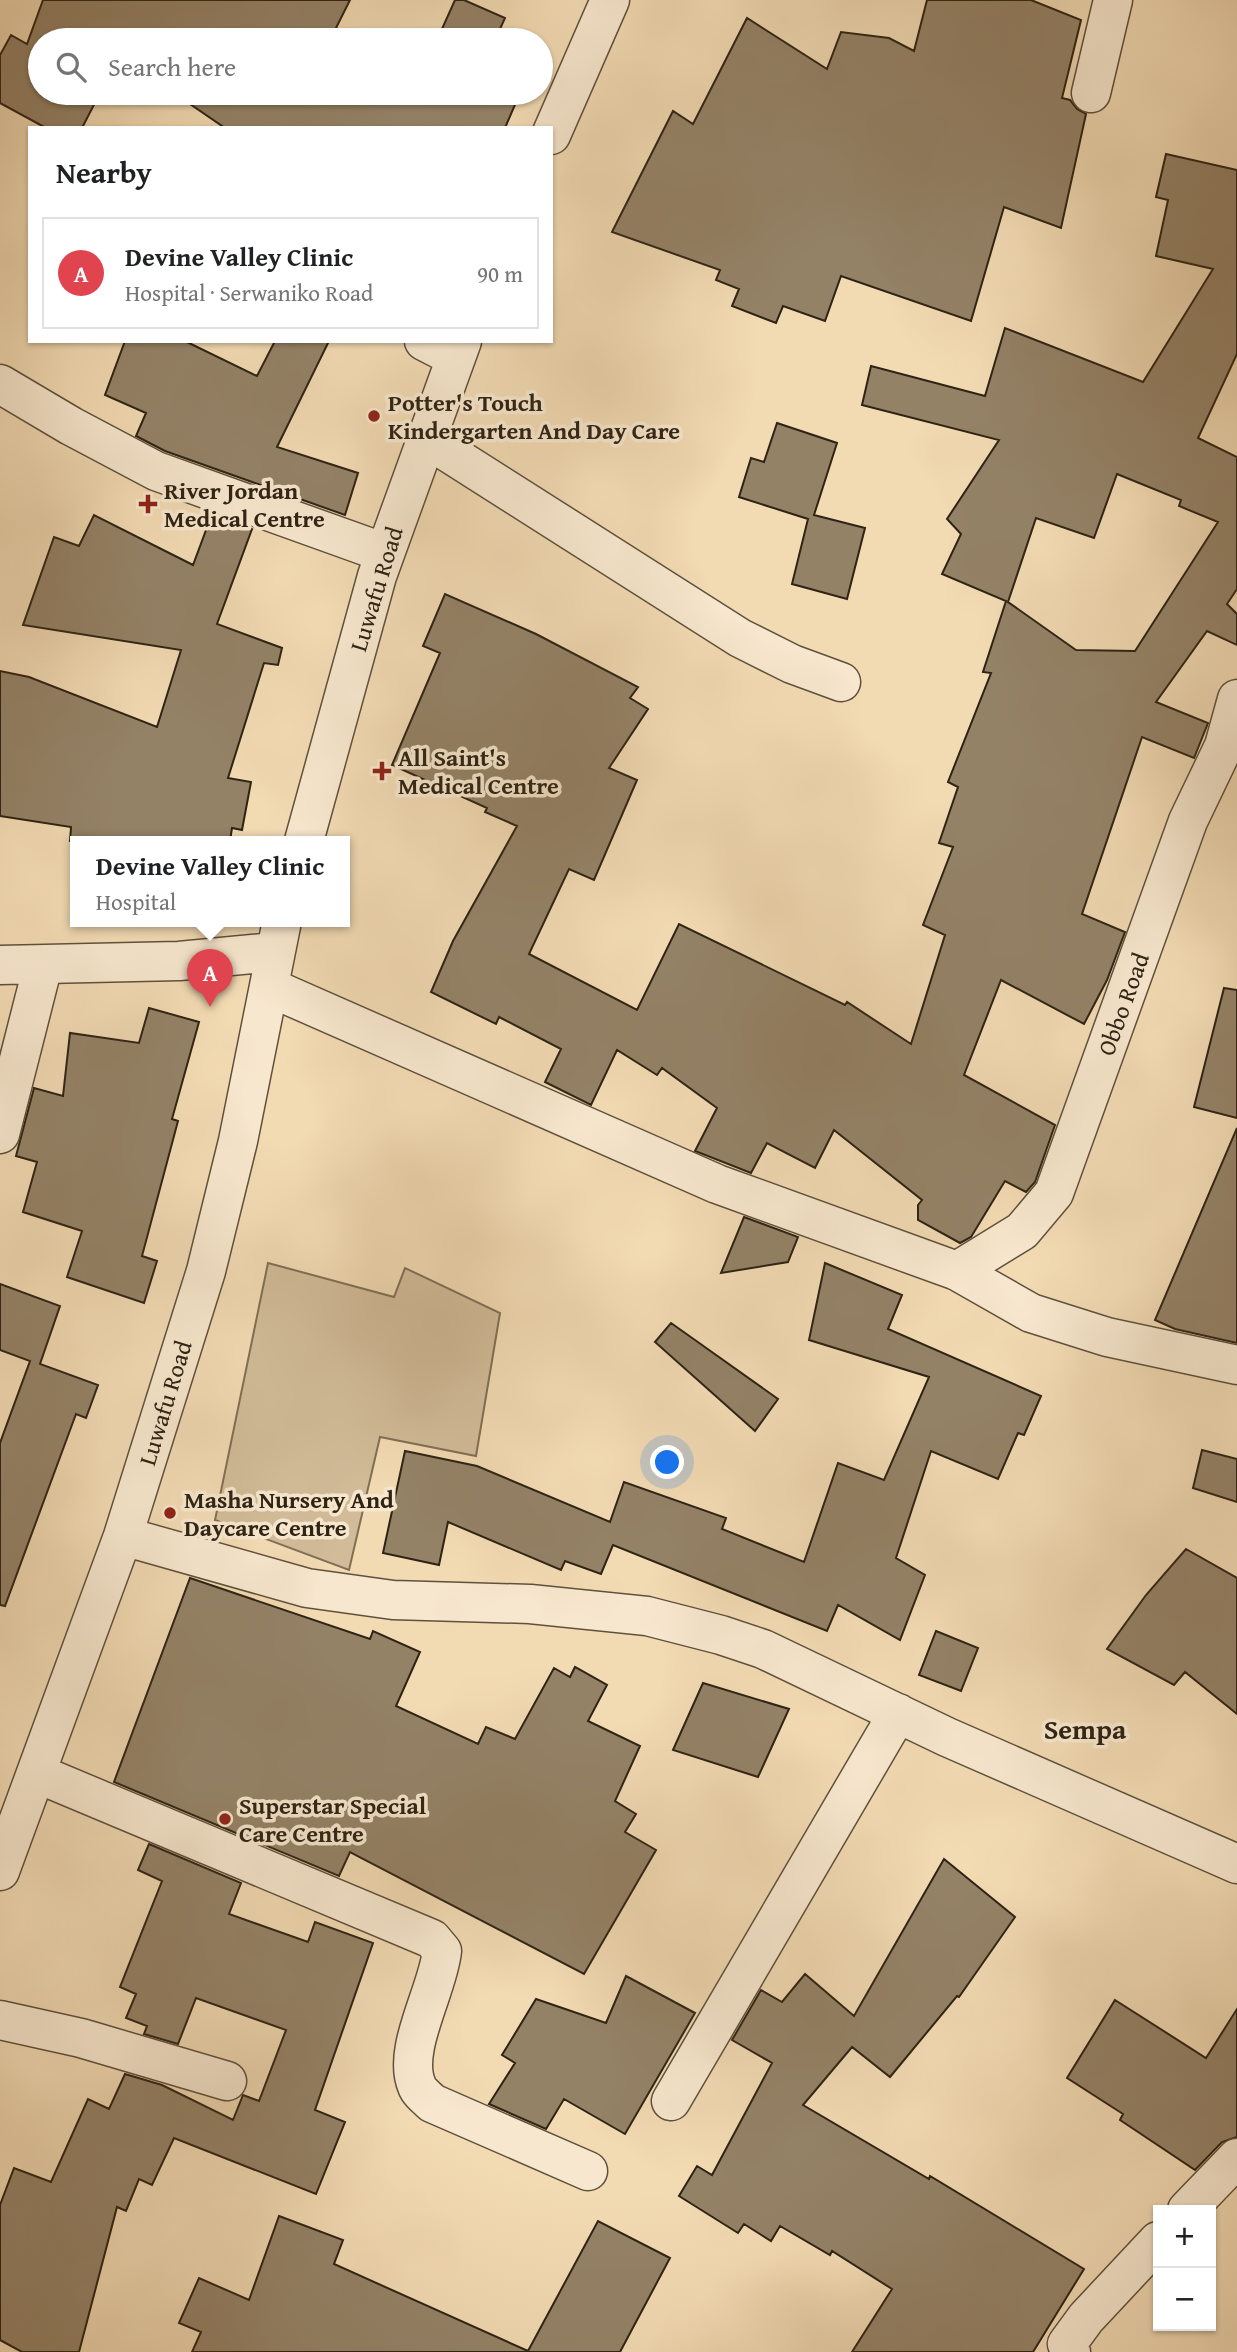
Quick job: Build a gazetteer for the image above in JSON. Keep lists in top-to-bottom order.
{
  "streets": {
    "street": ["Luwafu Road", "Obbo Road"]
  },
  "districts": ["Sempa"],
  "places": {
    "other": ["Potter's Touch Kindergarten And Day Care", "Masha Nursery And Daycare Centre", "Superstar Special Care Centre"],
    "health": ["River Jordan Medical Centre", "All Saint's Medical Centre"]
  },
  "page": {
    "search": "Search here",
    "heading": "Nearby",
    "list": [
      {
        "mark": "A",
        "name": "Devine Valley Clinic",
        "note": "Hospital · Serwaniko Road",
        "value": "90 m"
      }
    ],
    "popup": ["Devine Valley Clinic", "Hospital"],
    "pins": "A",
    "map_buttons": ["+", "−"]
  }
}
